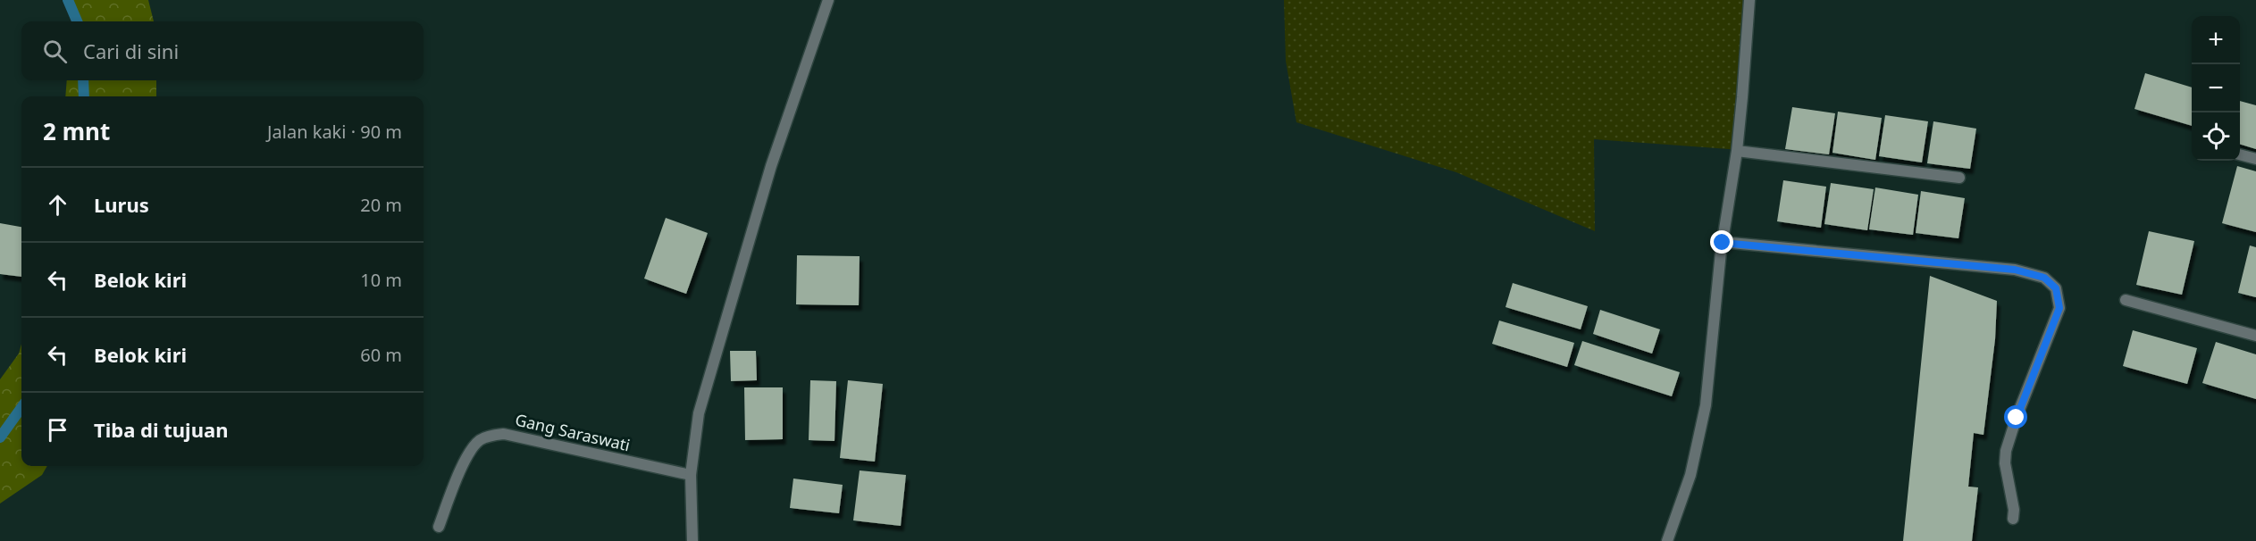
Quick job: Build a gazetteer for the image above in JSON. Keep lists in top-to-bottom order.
{
  "streets": {
    "street": ["Gang Saraswati"]
  },
  "page": {
    "map_buttons": ["+", "−"],
    "search": "Cari di sini",
    "heading": ["2 mnt", "Jalan kaki · 90 m"],
    "list": [
      ["Lurus", "20 m"],
      ["Belok kiri", "10 m"],
      ["Belok kiri", "60 m"],
      "Tiba di tujuan"
    ]
  }
}
